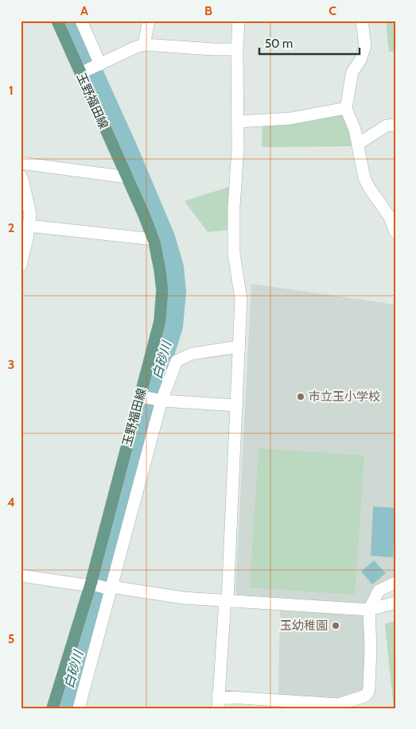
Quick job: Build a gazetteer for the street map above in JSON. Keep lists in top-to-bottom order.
{
  "streets": {
    "main road": ["玉野福田線"]
  },
  "water": ["白砂川"],
  "places": ["市立玉小学校", "玉幼稚園"],
  "scale_bar": "50 m",
  "grid": {
    "columns": ["A", "B", "C"],
    "rows": [
      "1",
      "2",
      "3",
      "4",
      "5"
    ]
  }
}
